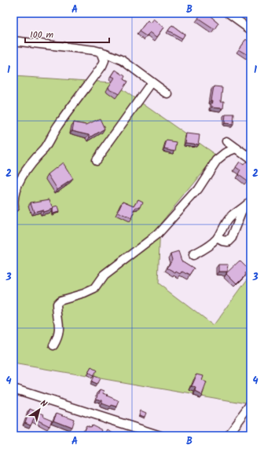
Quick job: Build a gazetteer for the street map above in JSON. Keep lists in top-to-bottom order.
{
  "scale_bar": "100 m",
  "north": "top right",
  "grid": {
    "columns": ["A", "B"],
    "rows": [
      "1",
      "2",
      "3",
      "4"
    ]
  }
}
